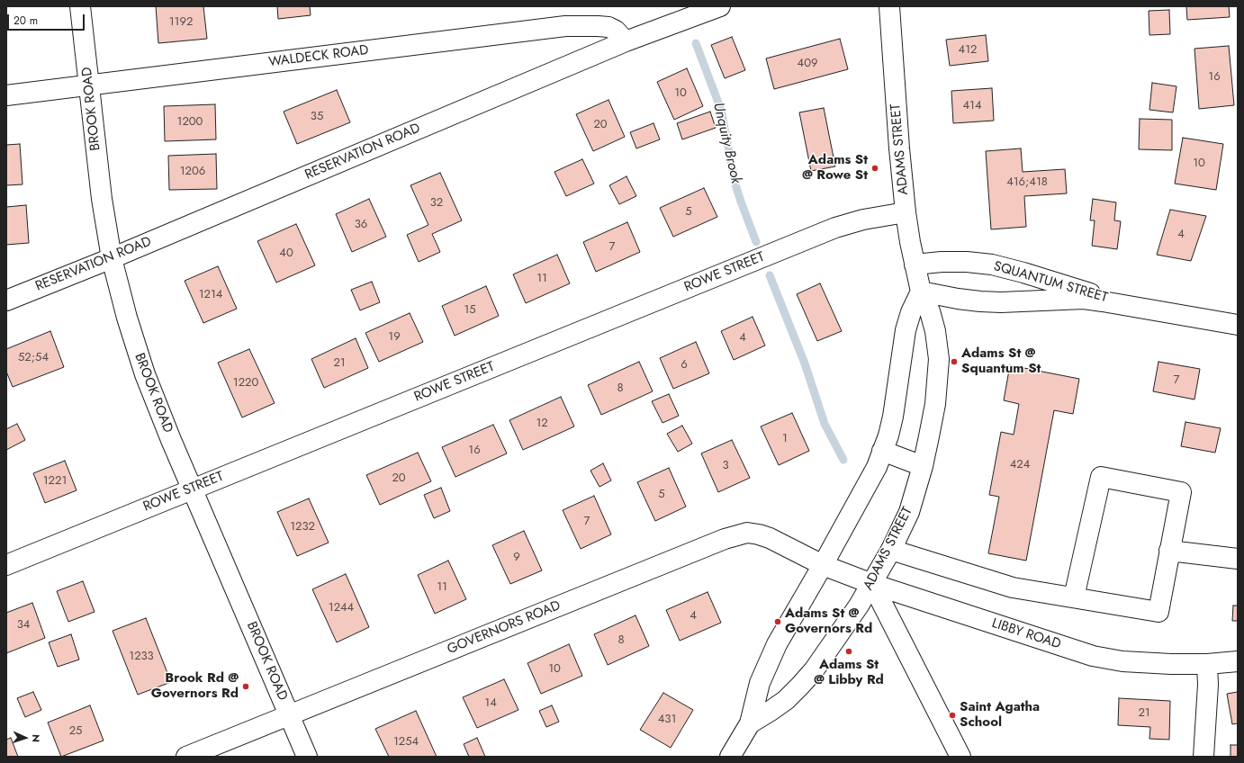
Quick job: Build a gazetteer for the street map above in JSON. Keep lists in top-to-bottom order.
{
  "streets": {
    "street": [
      "WALDECK ROAD",
      "BROOK ROAD",
      "ADAMS STREET",
      "RESERVATION ROAD",
      "ROWE STREET",
      "SQUANTUM STREET",
      "GOVERNORS ROAD",
      "LIBBY ROAD"
    ]
  },
  "crossings": [
    ["WALDECK ROAD", "BROOK ROAD"],
    ["WALDECK ROAD", "RESERVATION ROAD"],
    ["BROOK ROAD", "RESERVATION ROAD"],
    ["BROOK ROAD", "ROWE STREET"],
    ["BROOK ROAD", "GOVERNORS ROAD"],
    ["ADAMS STREET", "ROWE STREET"],
    ["ADAMS STREET", "SQUANTUM STREET"],
    ["ADAMS STREET", "GOVERNORS ROAD"],
    ["ADAMS STREET", "LIBBY ROAD"],
    ["GOVERNORS ROAD", "LIBBY ROAD"]
  ],
  "water": ["Unquity Brook"],
  "places": [
    "Adams St @ Rowe St",
    "Adams St @ Squantum St",
    "Adams St @ Governors Rd",
    "Adams St @ Libby Rd",
    "Brook Rd @ Governors Rd",
    "Saint Agatha School"
  ],
  "house_numbers": [
    "1192",
    "412",
    "409",
    "16",
    "10",
    "414",
    "35",
    "1200",
    "20",
    "10",
    "1206",
    "416;418",
    "32",
    "5",
    "36",
    "4",
    "7",
    "40",
    "11",
    "1214",
    "15",
    "19",
    "4",
    "52;54",
    "21",
    "6",
    "7",
    "1220",
    "8",
    "12",
    "1",
    "16",
    "424",
    "3",
    "20",
    "1221",
    "5",
    "7",
    "1232",
    "9",
    "11",
    "1244",
    "4",
    "34",
    "8",
    "1233",
    "10",
    "14",
    "21",
    "431",
    "25",
    "1254"
  ],
  "scale_bar": "20 m",
  "north": "right"
}
